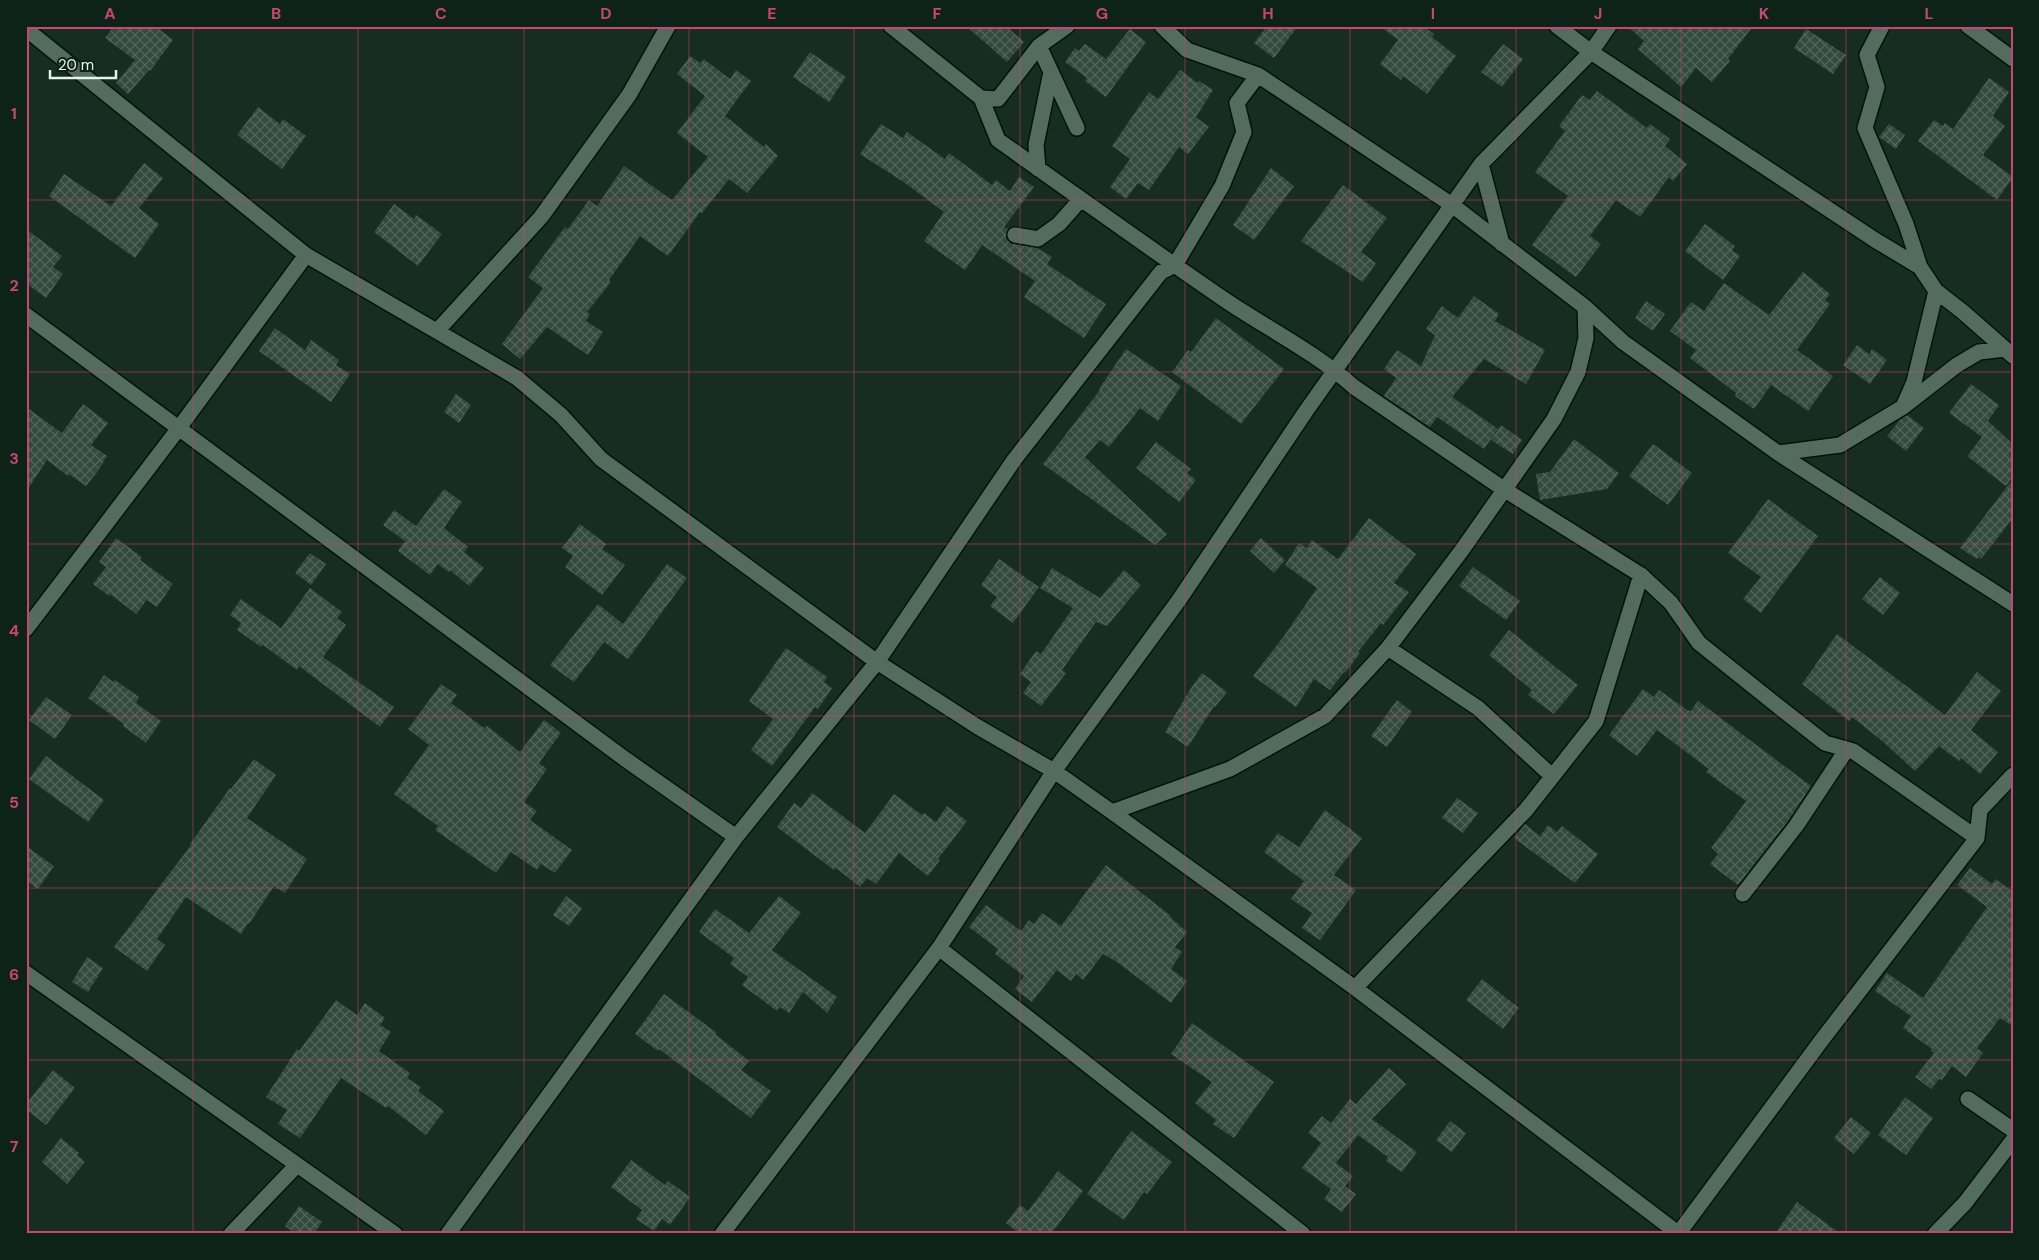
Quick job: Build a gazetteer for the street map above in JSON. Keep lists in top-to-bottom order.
{
  "scale_bar": "20 m",
  "grid": {
    "columns": [
      "A",
      "B",
      "C",
      "D",
      "E",
      "F",
      "G",
      "H",
      "I",
      "J",
      "K",
      "L"
    ],
    "rows": [
      "1",
      "2",
      "3",
      "4",
      "5",
      "6",
      "7"
    ]
  }
}
